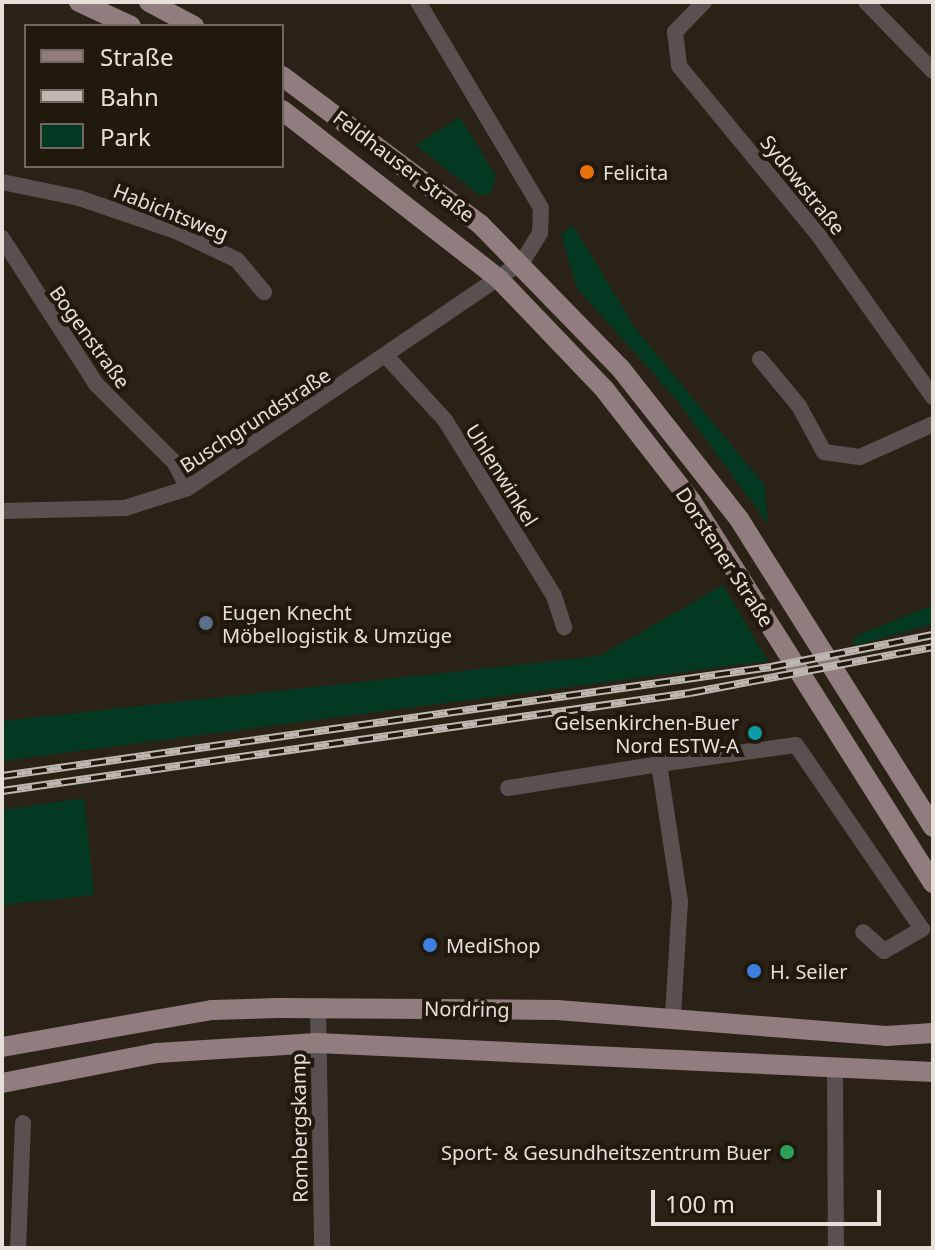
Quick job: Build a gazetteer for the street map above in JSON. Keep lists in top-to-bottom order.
{
  "streets": {
    "main road": ["Feldhauser Straße", "Dorstener Straße", "Nordring"],
    "street": [
      "Sydowstraße",
      "Habichtsweg",
      "Bogenstraße",
      "Buschgrundstraße",
      "Uhlenwinkel",
      "Rombergskamp"
    ]
  },
  "crossings": [
    ["Feldhauser Straße", "Buschgrundstraße"],
    ["Feldhauser Straße", "Dorstener Straße"],
    ["Bogenstraße", "Buschgrundstraße"],
    ["Buschgrundstraße", "Uhlenwinkel"],
    ["Buschgrundstraße", "Dorstener Straße"],
    ["Nordring", "Rombergskamp"]
  ],
  "places": [
    "Felicita",
    "Eugen Knecht Möbellogistik & Umzüge",
    "Gelsenkirchen-Buer Nord ESTW-A",
    "MediShop",
    "H. Seiler",
    "Sport- & Gesundheitszentrum Buer"
  ],
  "legend": ["Straße", "Bahn", "Park"],
  "scale_bar": "100 m"
}
